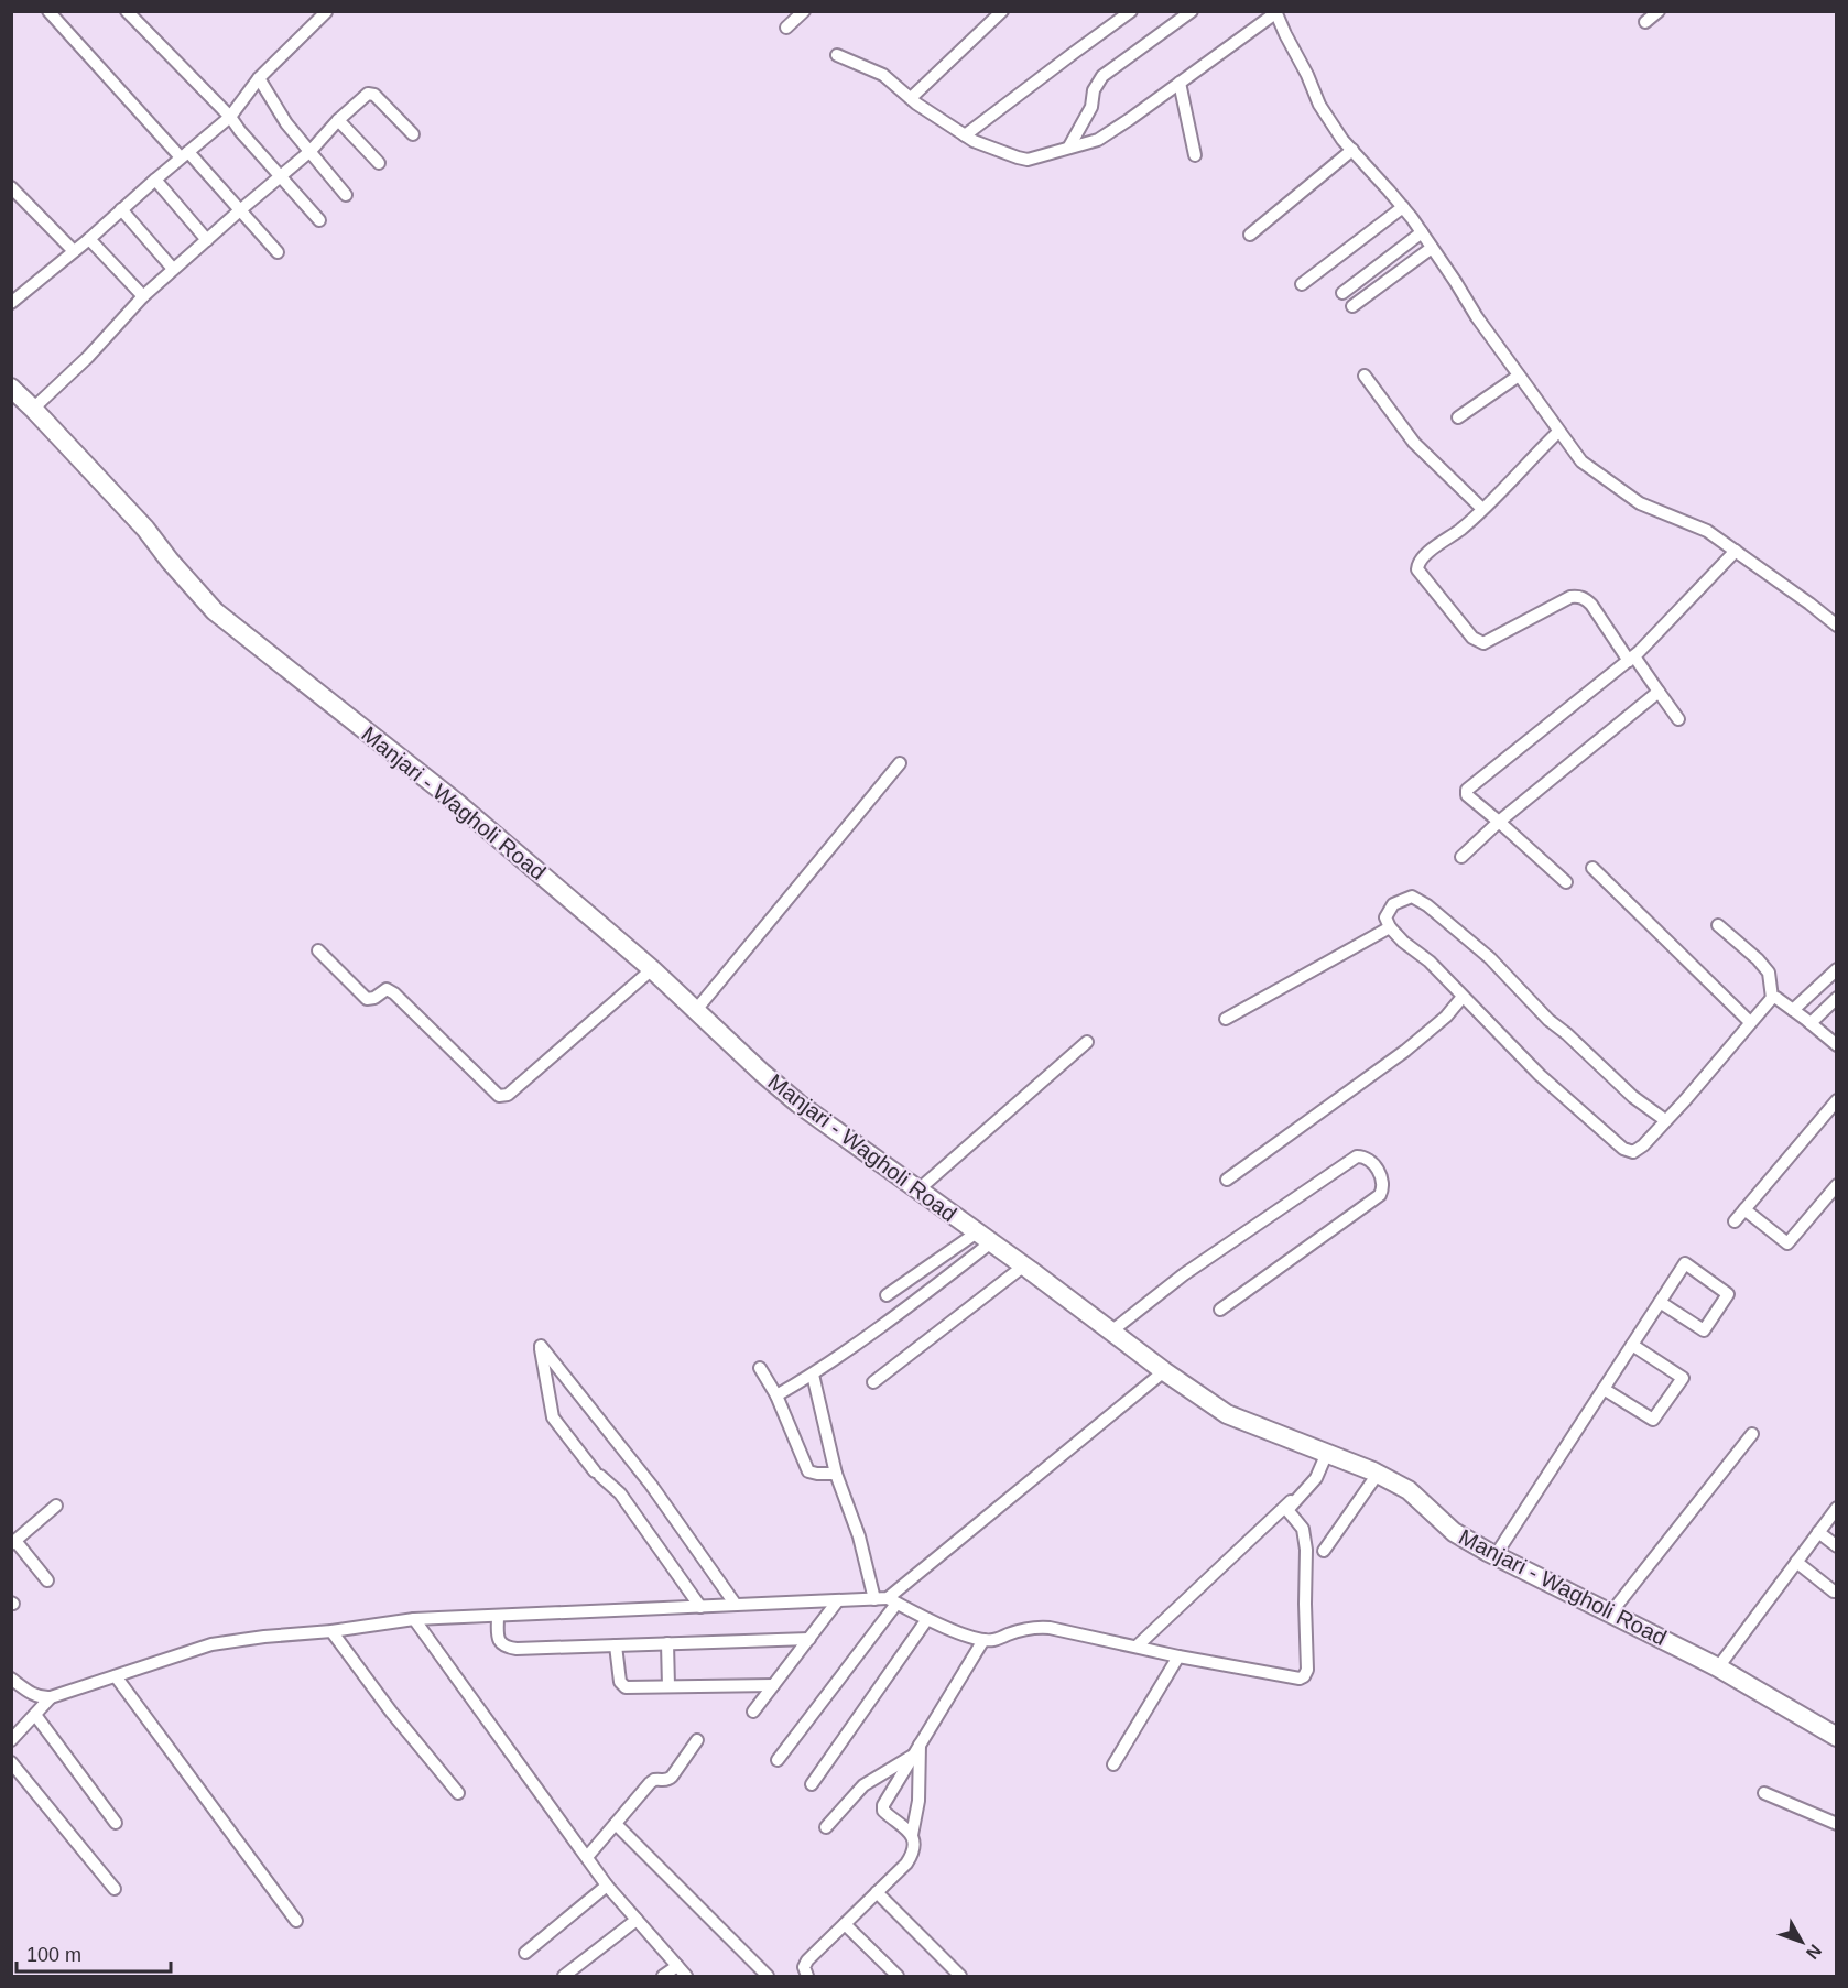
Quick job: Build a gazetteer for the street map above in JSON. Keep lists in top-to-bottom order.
{
  "streets": {
    "main road": ["Manjari - Wagholi Road"]
  },
  "scale_bar": "100 m",
  "north": "bottom right"
}
